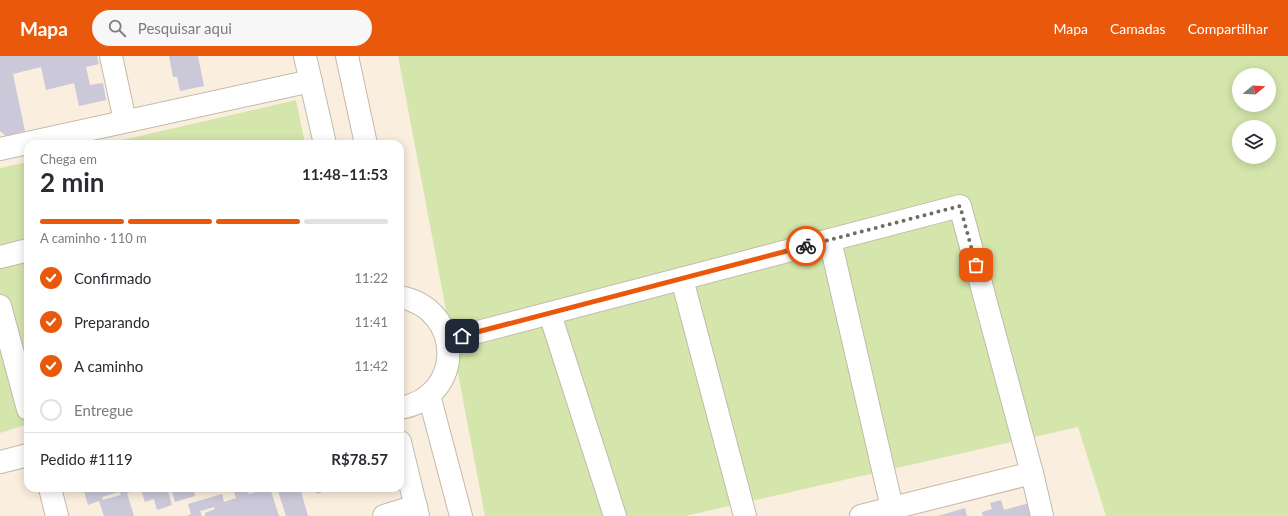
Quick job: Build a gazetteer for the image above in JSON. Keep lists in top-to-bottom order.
{
  "north": "right",
  "page": {
    "header": "Mapa",
    "search": "Pesquisar aqui",
    "nav": ["Mapa", "Camadas", "Compartilhar"],
    "heading": ["2 min", "Chega em", "11:48–11:53"],
    "panel": ["Pedido #1119", "R$78.57"],
    "bar": "A caminho · 110 m",
    "list": [
      ["Confirmado", "11:22"],
      ["Preparando", "11:41"],
      ["A caminho", "11:42"],
      "Entregue"
    ]
  }
}
